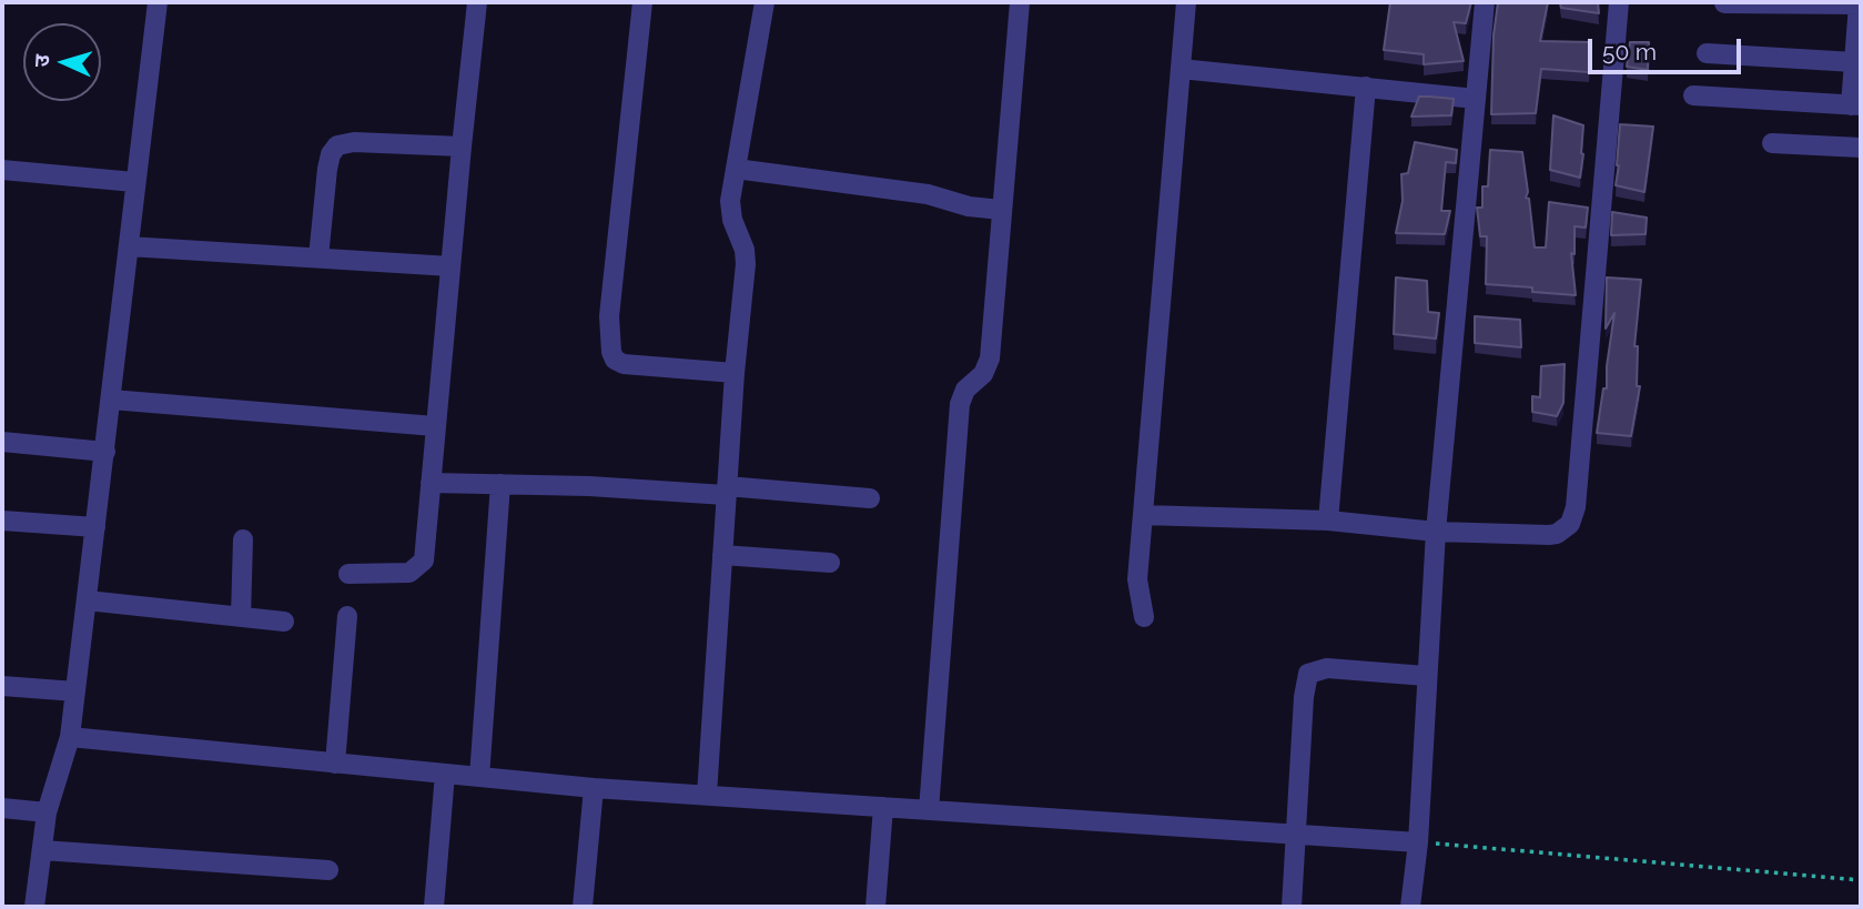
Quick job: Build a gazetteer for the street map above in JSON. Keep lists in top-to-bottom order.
{
  "scale_bar": "50 m",
  "north": "left"
}
